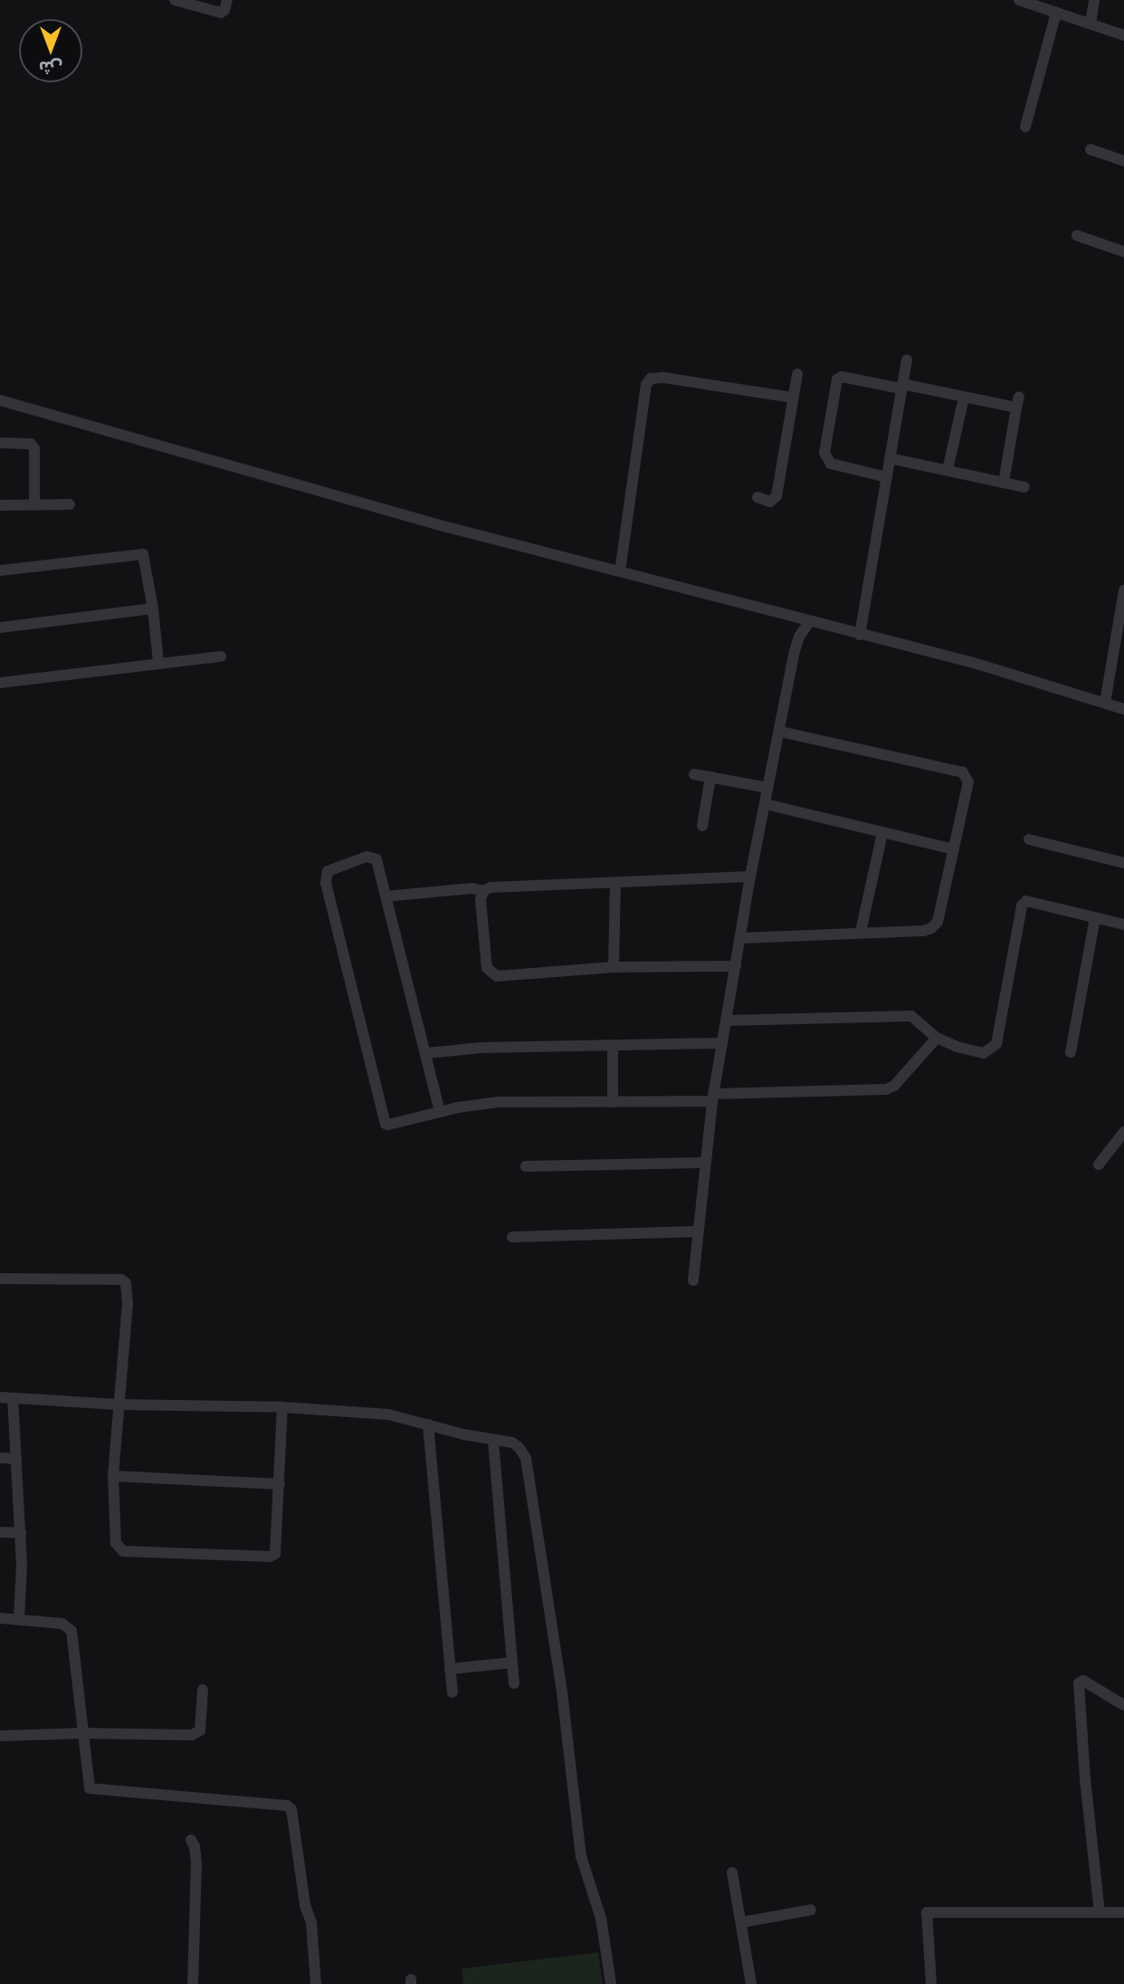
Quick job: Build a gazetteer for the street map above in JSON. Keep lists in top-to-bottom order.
{
  "north": "bottom"
}
